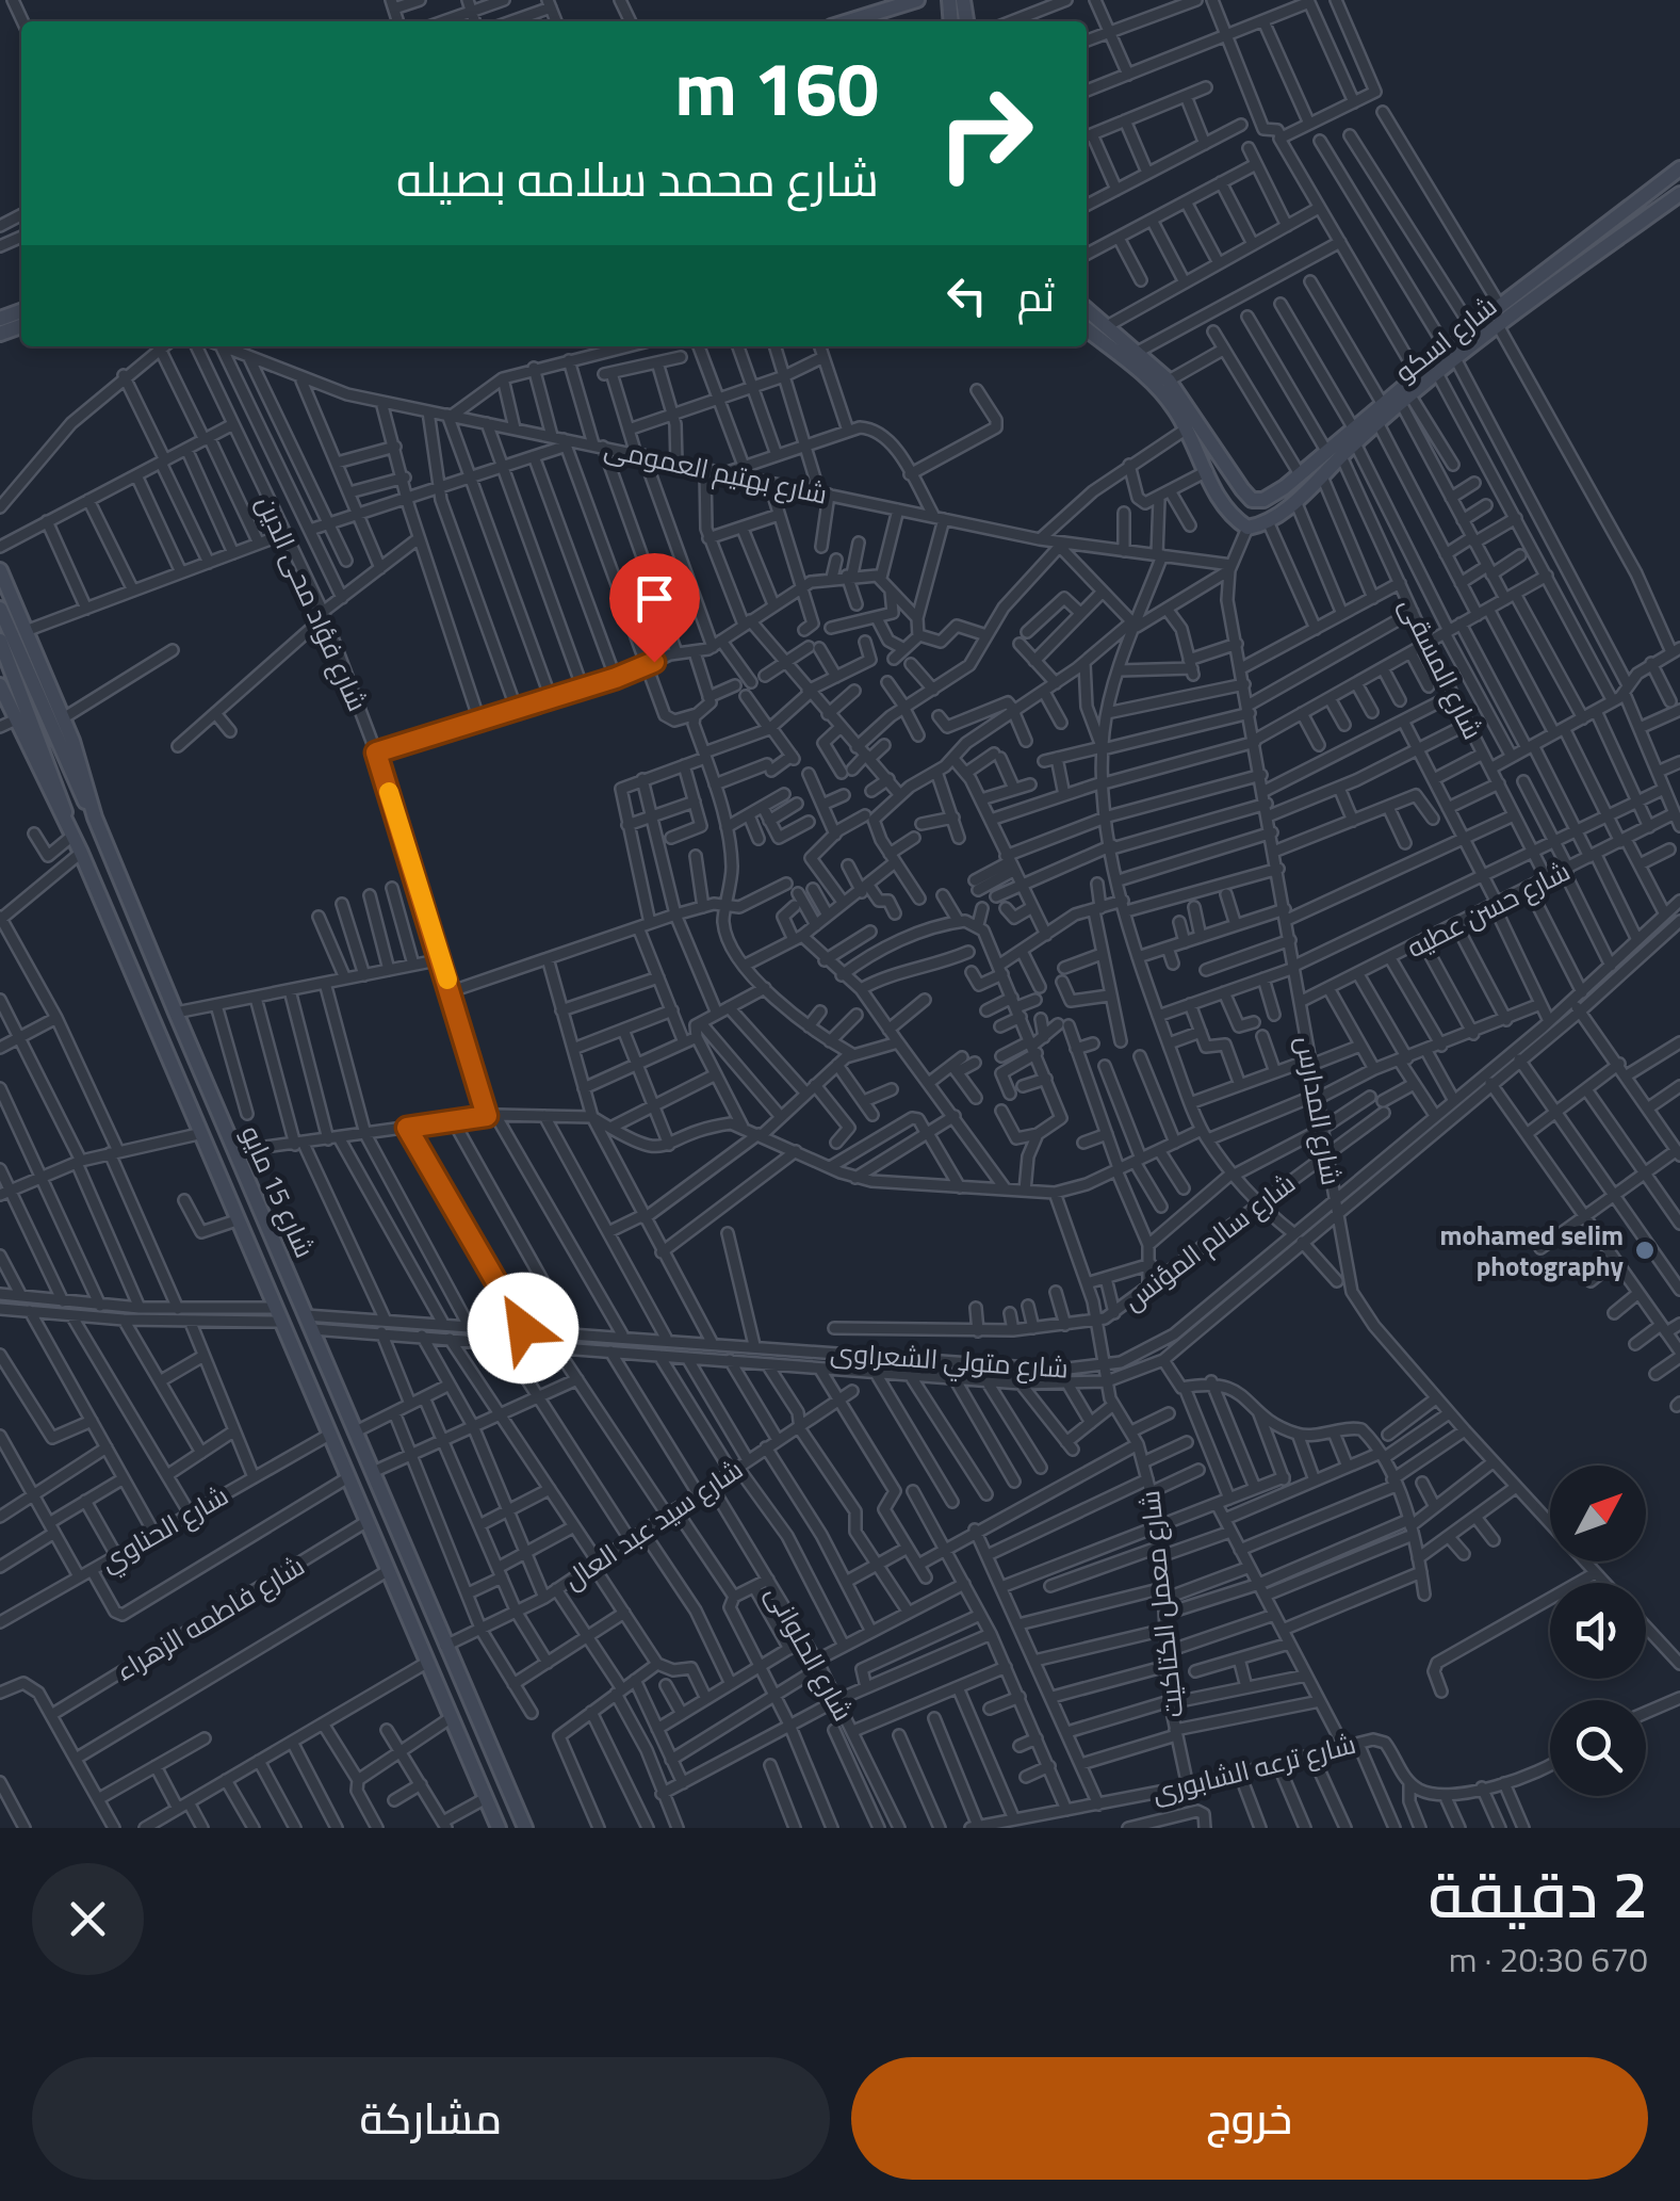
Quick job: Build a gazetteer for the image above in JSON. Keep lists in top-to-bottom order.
{
  "streets": {
    "main road": ["شارع اسكو", "شارع 15 مايو"],
    "street": [
      "شارع بهتيم العمومى",
      "شارع فؤاد محى الدين",
      "شارع المسقى",
      "شارع حسن عطيه",
      "شارع المدارس",
      "شارع سالم المؤنس",
      "شارع متولي الشعراوى",
      "شارع سيد عبد العال",
      "شارع الحناوي",
      "شارع معمل الكتاكيت",
      "شارع فاطمه الزهراء",
      "شارع الحلوانى",
      "شارع ترعه الشابورى"
    ]
  },
  "crossings": [
    ["شارع اسكو", "شارع المسقى"],
    ["شارع اسكو", "شارع المدارس"],
    ["شارع بهتيم العمومى", "شارع المدارس"],
    ["شارع فؤاد محى الدين", "شارع متولي الشعراوى"],
    ["شارع المسقى", "شارع حسن عطيه"],
    ["شارع حسن عطيه", "شارع المدارس"],
    ["شارع المدارس", "شارع سالم المؤنس"],
    ["شارع المدارس", "شارع متولي الشعراوى"],
    ["شارع 15 مايو", "شارع متولي الشعراوى"],
    ["شارع 15 مايو", "شارع سيد عبد العال"],
    ["شارع 15 مايو", "شارع الحناوي"],
    ["شارع 15 مايو", "شارع فاطمه الزهراء"],
    ["شارع سالم المؤنس", "شارع معمل الكتاكيت"],
    ["شارع متولي الشعراوى", "شارع معمل الكتاكيت"],
    ["شارع سيد عبد العال", "شارع الحلوانى"],
    ["شارع معمل الكتاكيت", "شارع ترعه الشابورى"]
  ],
  "places": ["mohamed selim photography"],
  "north": "top right",
  "page": {
    "turn": ["160 m", "شارع محمد سلامه بصيله"],
    "then": "ثم",
    "heading": ["2 دقيقة", "670 m · 20:30"],
    "buttons": ["خروج", "مشاركة"]
  }
}
